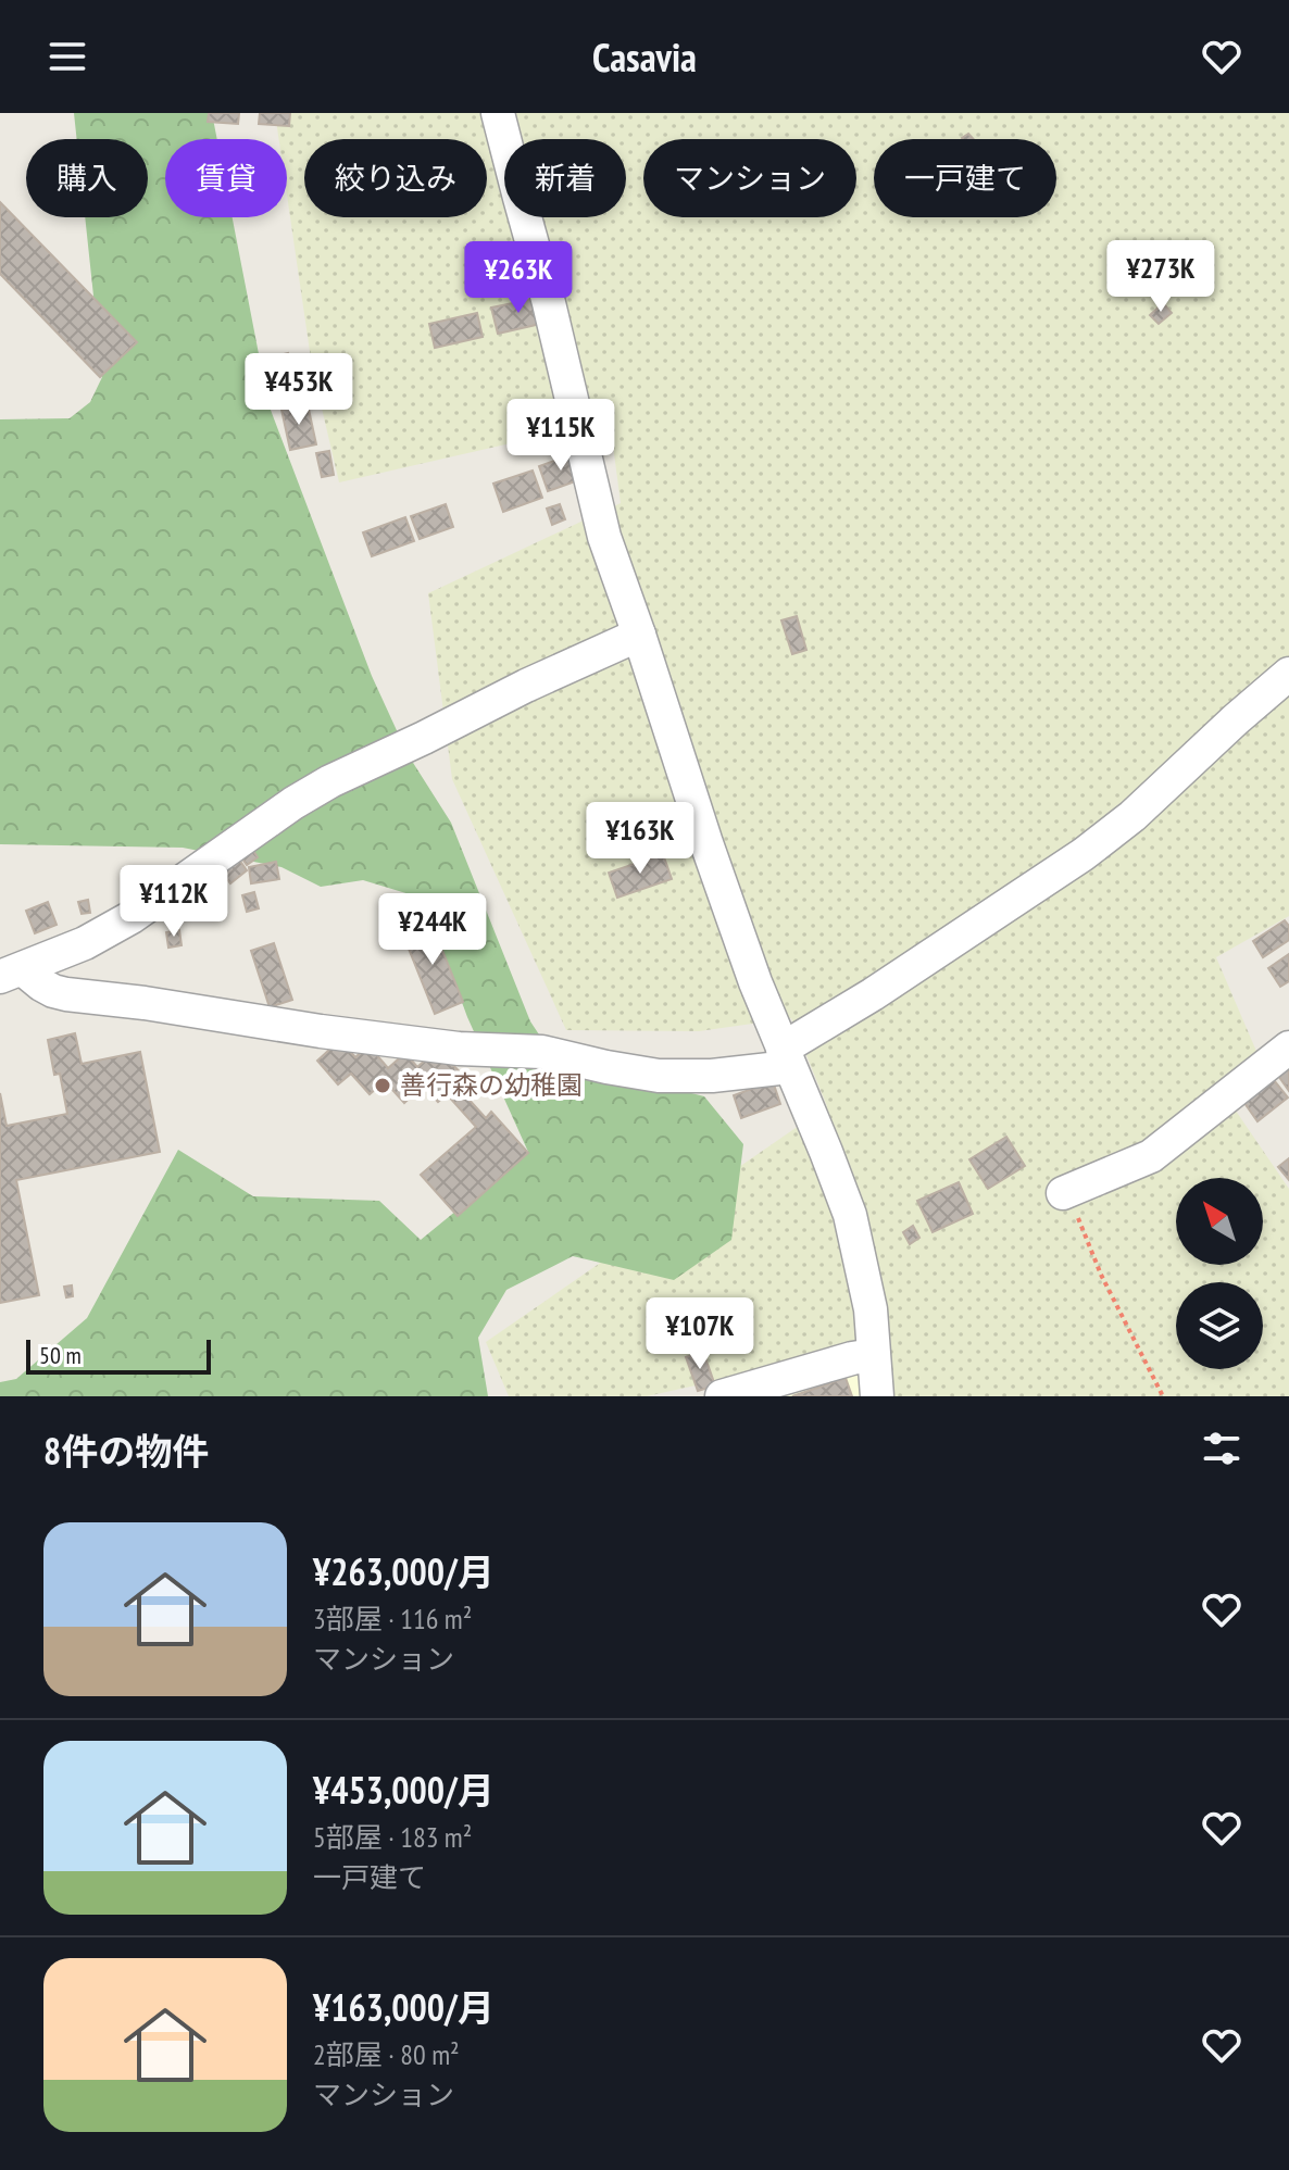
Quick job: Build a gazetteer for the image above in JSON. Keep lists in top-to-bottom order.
{
  "places": ["善行森の幼稚園"],
  "scale_bar": "50 m",
  "north": "top left",
  "page": {
    "header": "Casavia",
    "chip": [
      "購入",
      "賃貸",
      "絞り込み",
      "新着",
      "マンション",
      "一戸建て"
    ],
    "price": [
      "¥273K",
      "¥263K",
      "¥453K",
      "¥115K",
      "¥163K",
      "¥112K",
      "¥244K",
      "¥107K"
    ],
    "scale": "50 m",
    "heading": "8件の物件",
    "list": [
      {
        "name": "¥263,000/月",
        "note": "3部屋 · 116 m² · マンション"
      },
      {
        "name": "¥453,000/月",
        "note": "5部屋 · 183 m² · 一戸建て"
      },
      {
        "name": "¥163,000/月",
        "note": "2部屋 · 80 m² · マンション"
      }
    ]
  }
}
